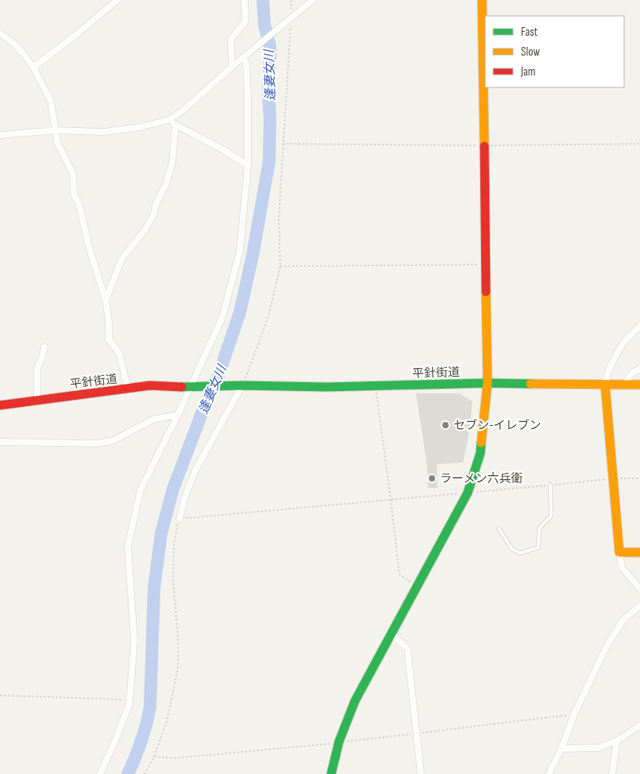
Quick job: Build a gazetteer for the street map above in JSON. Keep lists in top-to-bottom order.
{
  "streets": {
    "street": ["平針街道"]
  },
  "water": ["逢妻女川"],
  "places": ["セブン-イレブン", "ラーメン六兵衛"],
  "legend": ["Fast", "Slow", "Jam"]
}
